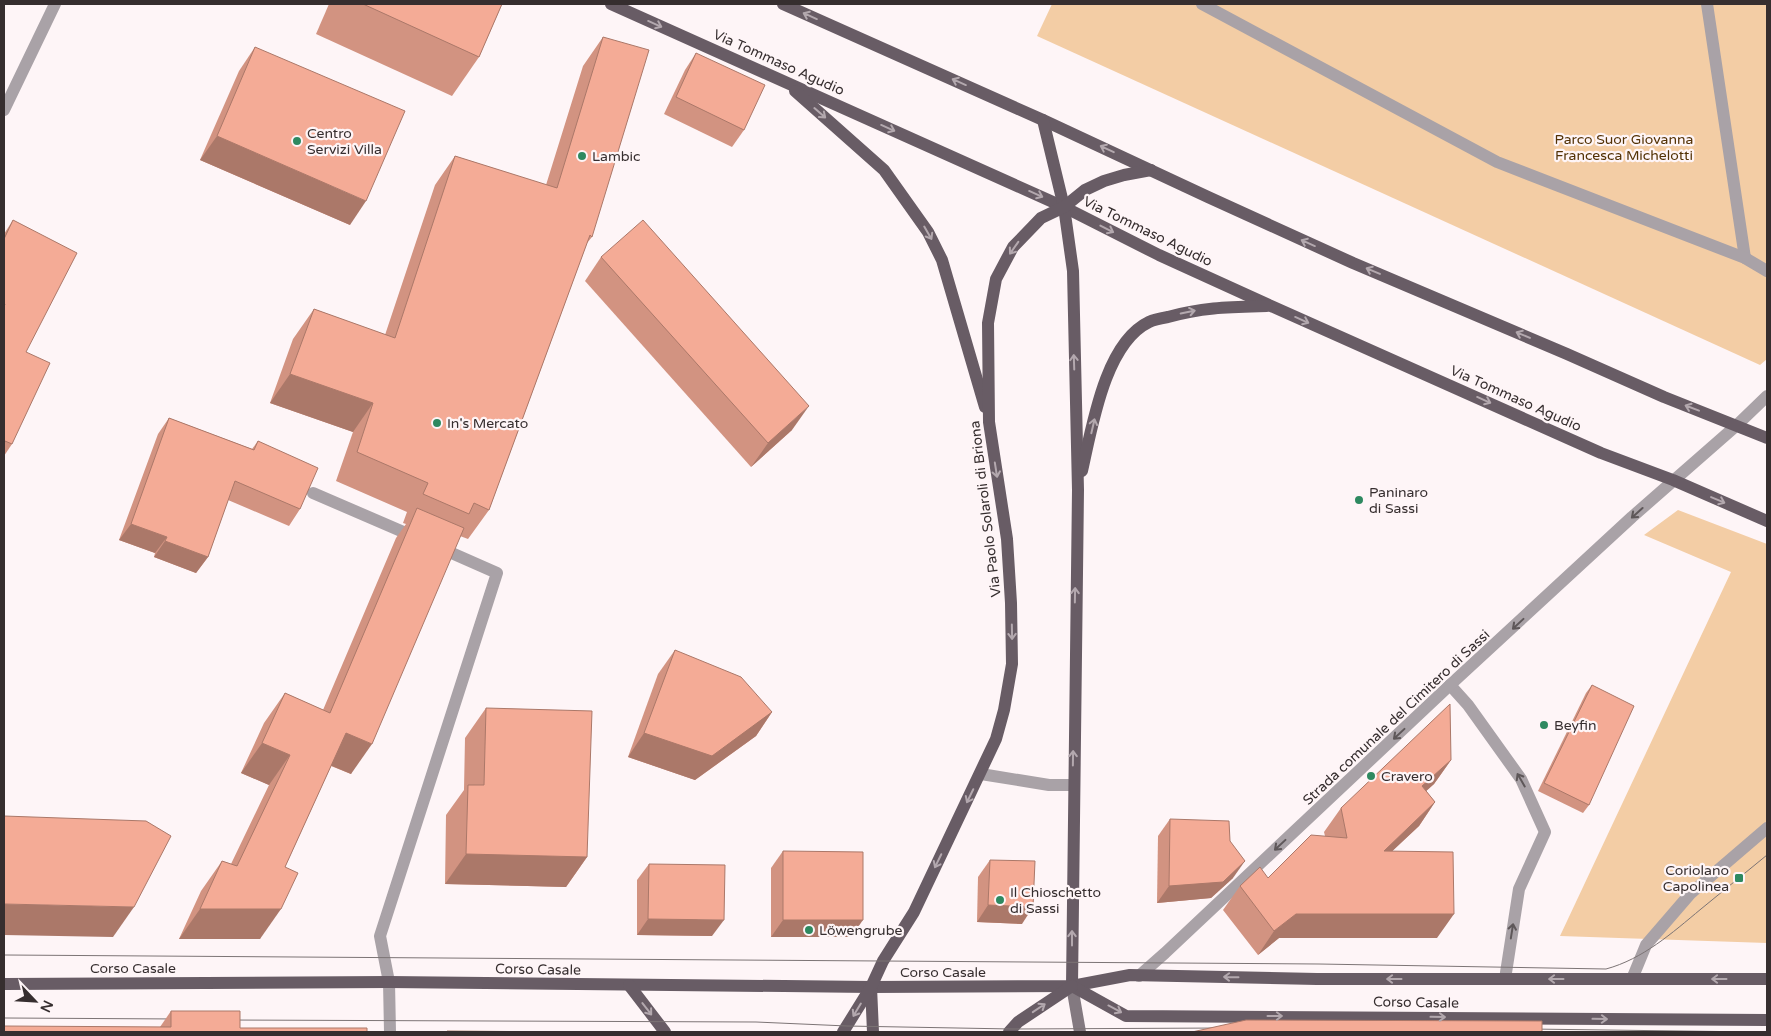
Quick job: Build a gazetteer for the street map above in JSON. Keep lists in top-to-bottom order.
{
  "streets": {
    "main road": ["Via Tommaso Agudio", "Via Paolo Solaroli di Briona", "Corso Casale"],
    "street": ["Strada comunale del Cimitero di Sassi"]
  },
  "crossings": [
    ["Via Tommaso Agudio", "Via Paolo Solaroli di Briona"],
    ["Via Tommaso Agudio", "Strada comunale del Cimitero di Sassi"],
    ["Via Paolo Solaroli di Briona", "Corso Casale"],
    ["Strada comunale del Cimitero di Sassi", "Corso Casale"]
  ],
  "one_way": ["Strada comunale del Cimitero di Sassi"],
  "parks": ["Parco Suor Giovanna Francesca Michelotti"],
  "places": {
    "other": [
      "Centro Servizi Villa",
      "Lambic",
      "In's Mercato",
      "Paninaro di Sassi",
      "Beyfin",
      "Cravero",
      "Il Chioschetto di Sassi",
      "Löwengrube"
    ],
    "transit": ["Coriolano Capolinea"]
  },
  "north": "bottom right"
}
